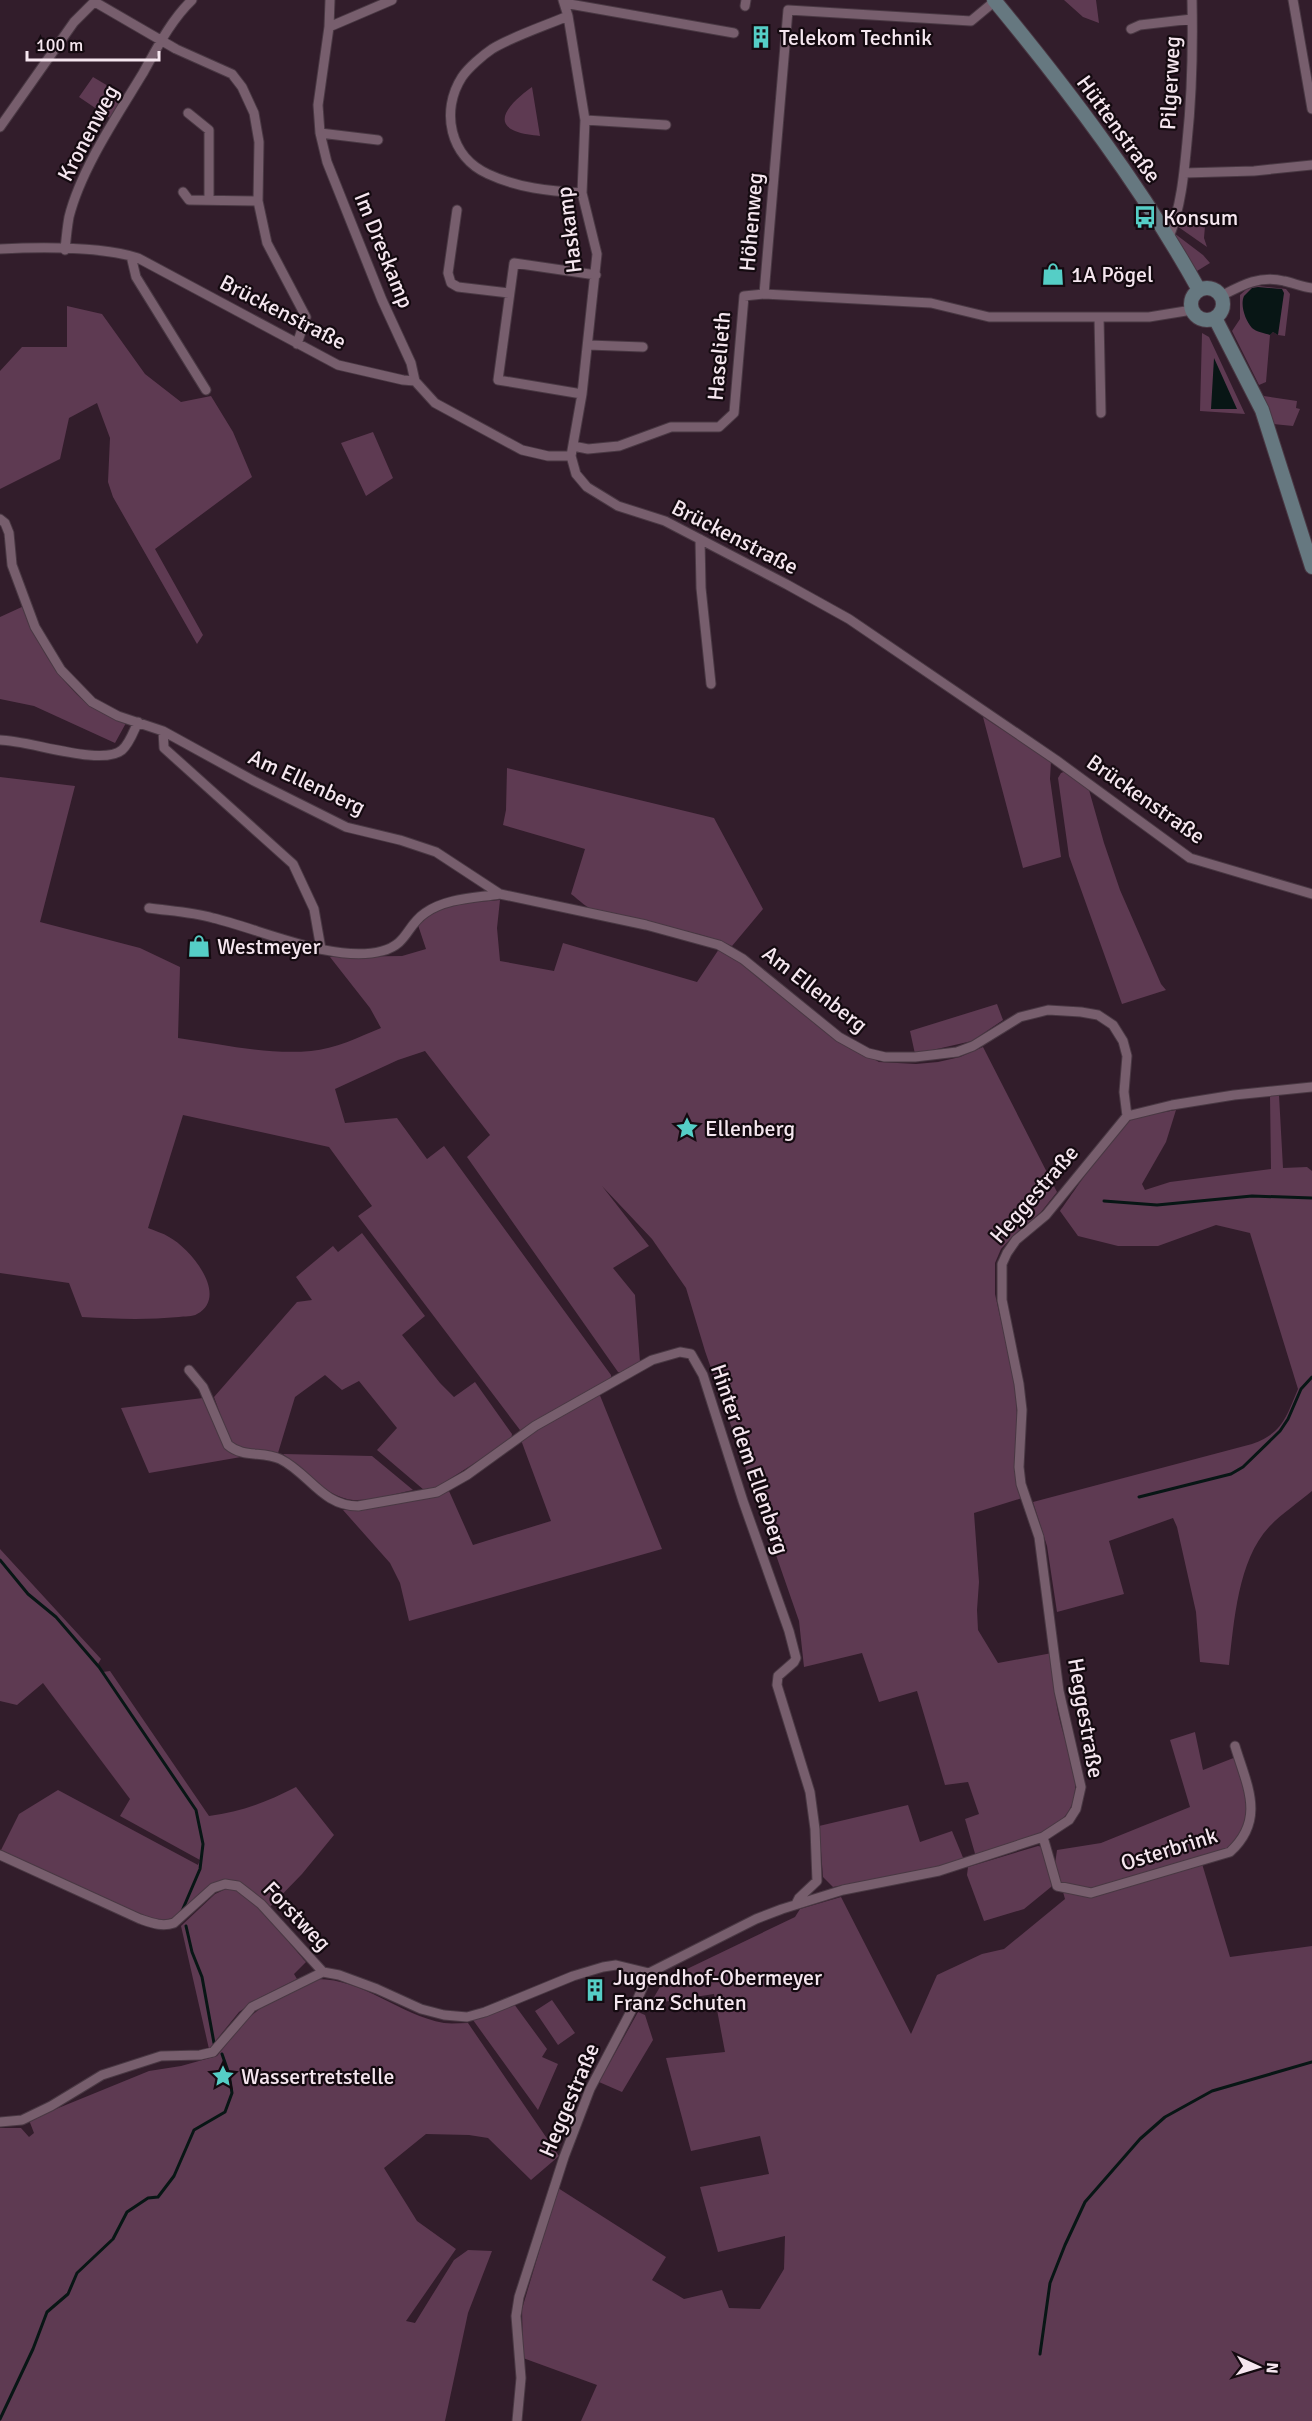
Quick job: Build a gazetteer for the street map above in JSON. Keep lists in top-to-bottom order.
{
  "streets": {
    "main road": ["Hüttenstraße"],
    "street": [
      "Pilgerweg",
      "Kronenweg",
      "Höhenweg",
      "Haskamp",
      "Im Dreskamp",
      "Brückenstraße",
      "Haselieth",
      "Am Ellenberg",
      "Heggestraße",
      "Hinter dem Ellenberg",
      "Osterbrink",
      "Forstweg"
    ]
  },
  "crossings": [
    ["Pilgerweg", "Hüttenstraße"],
    ["Hüttenstraße", "Höhenweg"],
    ["Kronenweg", "Brückenstraße"],
    ["Höhenweg", "Haselieth"],
    ["Haskamp", "Brückenstraße"],
    ["Haskamp", "Haselieth"],
    ["Im Dreskamp", "Brückenstraße"],
    ["Brückenstraße", "Haselieth"],
    ["Am Ellenberg", "Heggestraße"],
    ["Heggestraße", "Osterbrink"],
    ["Heggestraße", "Forstweg"]
  ],
  "places": {
    "building": ["Telekom Technik", "Jugendhof-Obermeyer Franz Schuten"],
    "bus stop": ["Konsum"],
    "shop": ["1A Pögel", "Westmeyer"],
    "place": ["Ellenberg", "Wassertretstelle"]
  },
  "scale_bar": "100 m",
  "north": "right"
}
